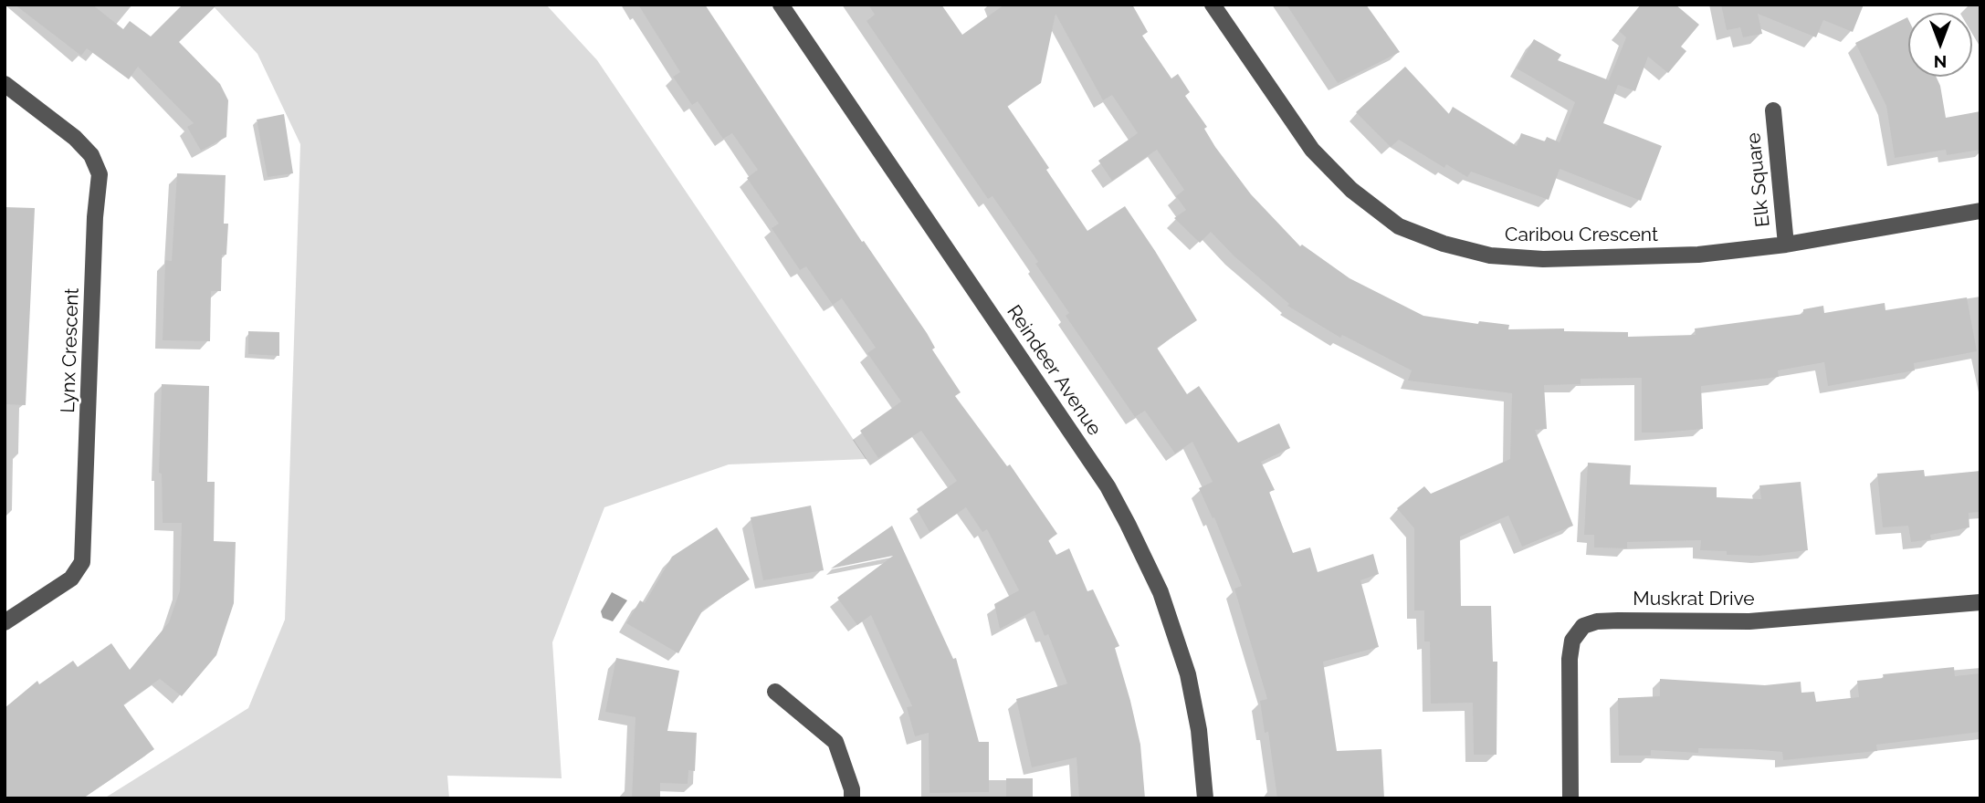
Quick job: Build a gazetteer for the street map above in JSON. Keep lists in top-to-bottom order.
{
  "streets": {
    "street": [
      "Elk Square",
      "Caribou Crescent",
      "Lynx Crescent",
      "Reindeer Avenue",
      "Muskrat Drive"
    ]
  },
  "crossings": [
    ["Elk Square", "Caribou Crescent"]
  ],
  "north": "bottom"
}
